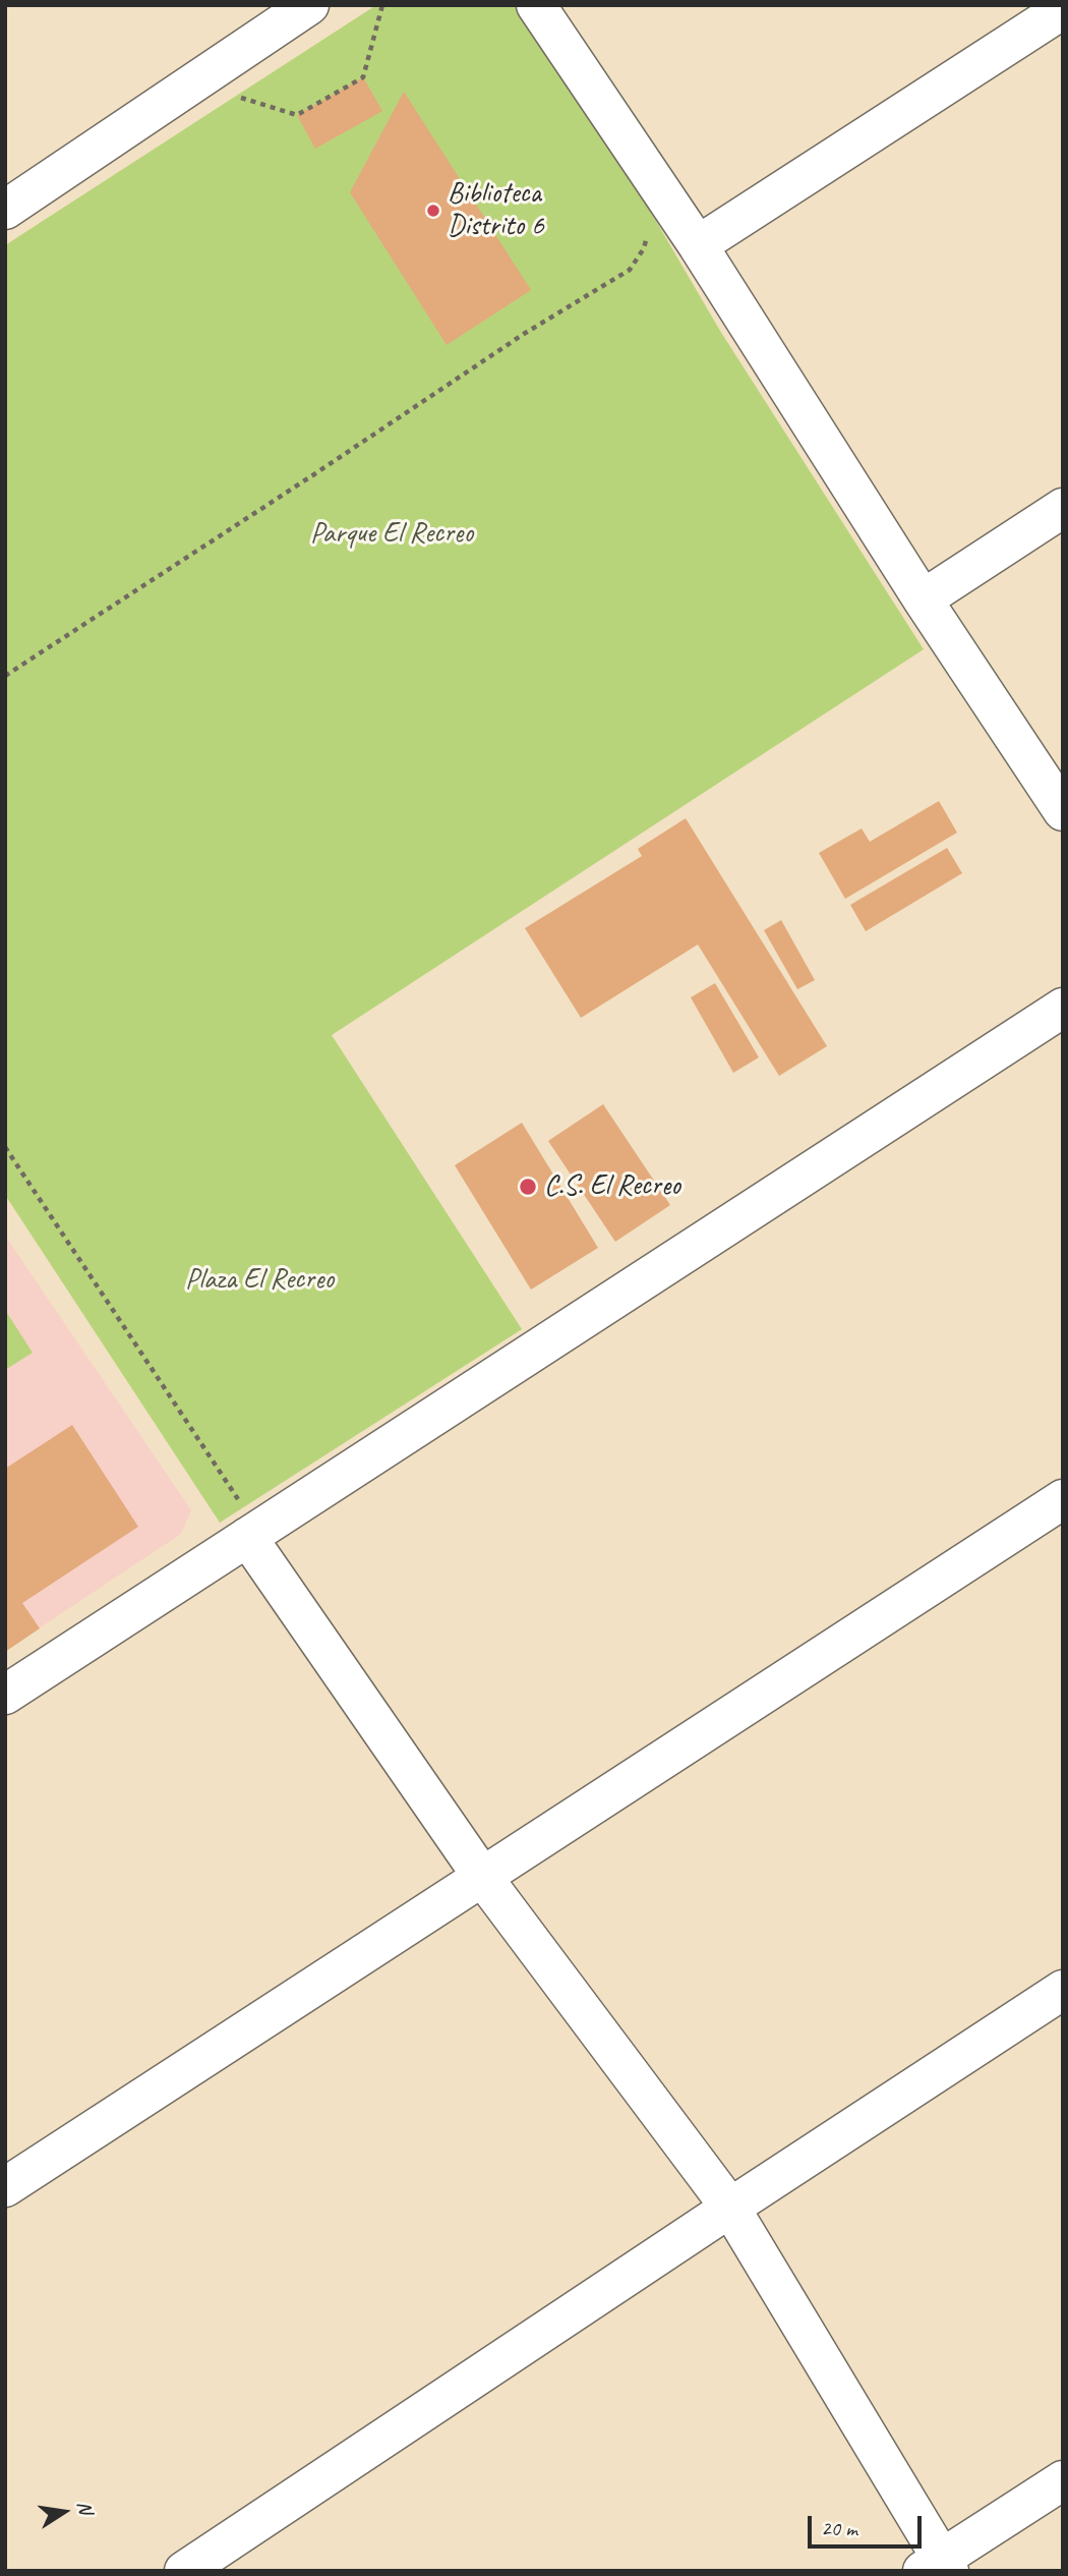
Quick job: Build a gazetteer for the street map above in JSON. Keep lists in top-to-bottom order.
{
  "parks": ["Parque El Recreo", "Plaza El Recreo"],
  "places": ["Biblioteca Distrito 6", "C.S. El Recreo"],
  "scale_bar": "20 m",
  "north": "right"
}
